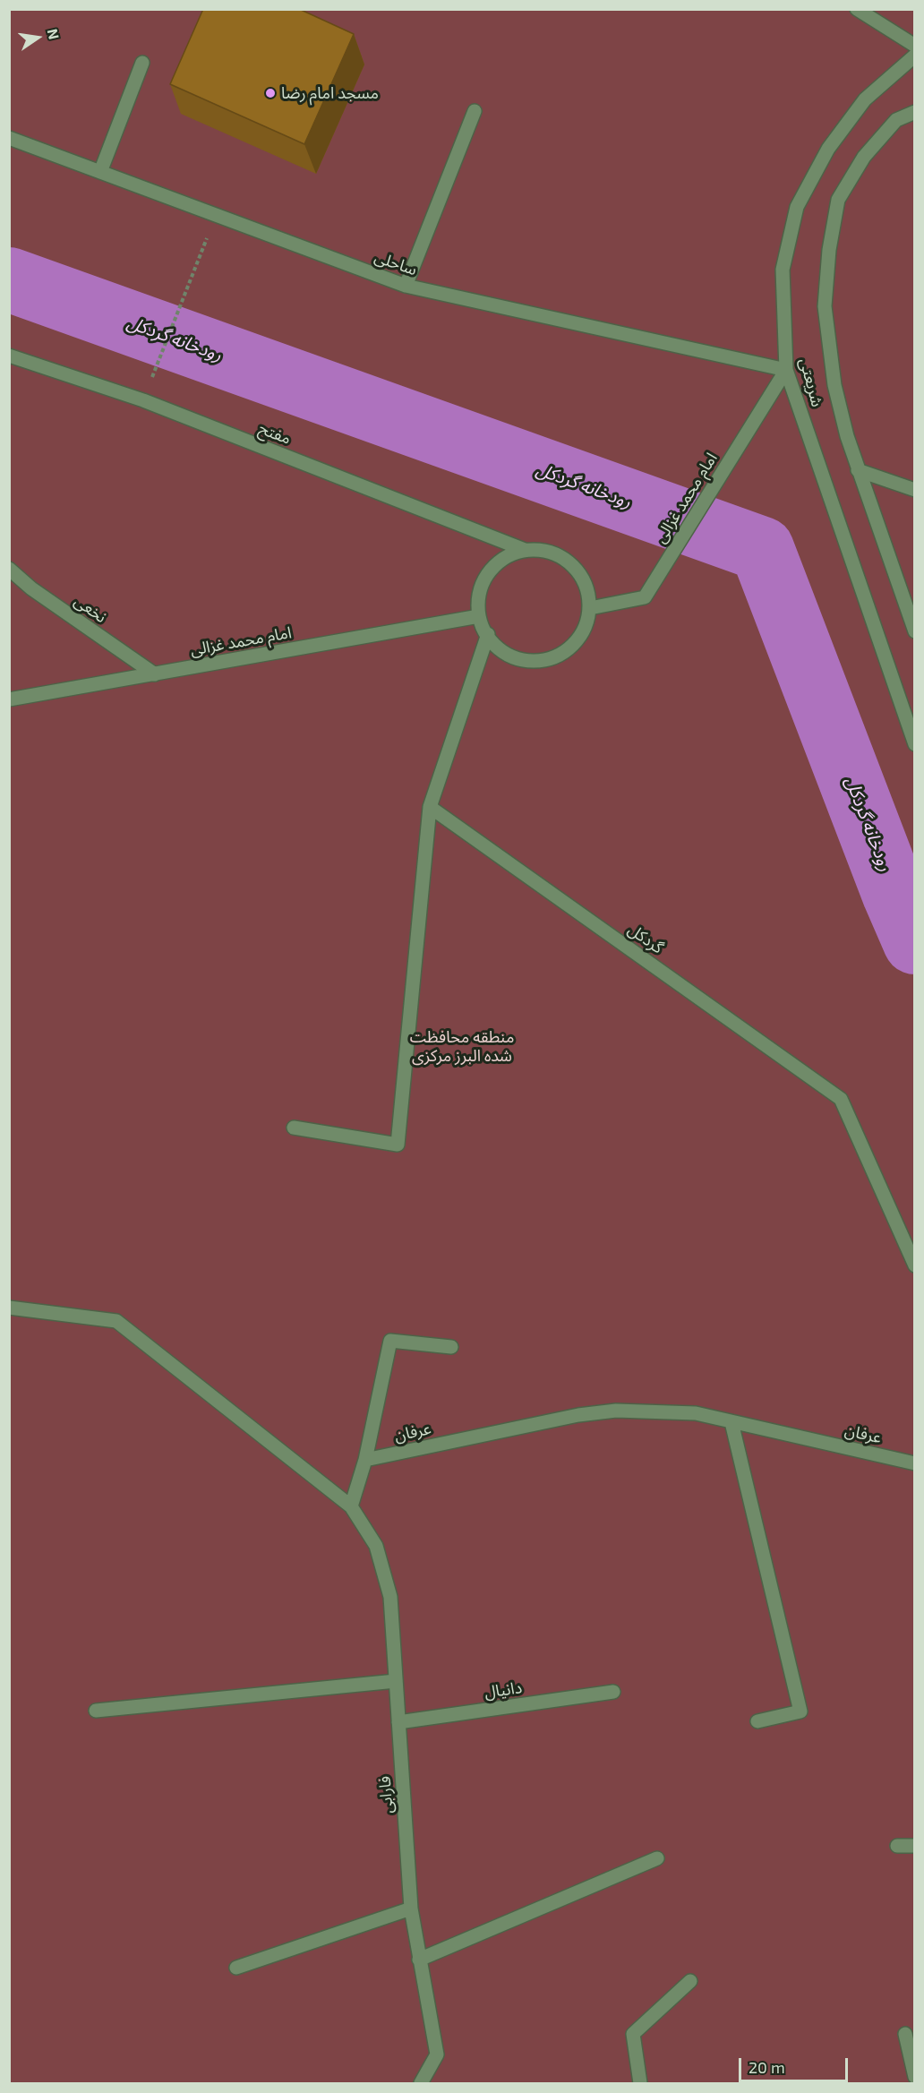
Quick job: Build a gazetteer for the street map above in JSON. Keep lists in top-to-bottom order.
{
  "streets": {
    "street": [
      "ساحلی",
      "شریعتی",
      "مفتح",
      "امام محمد غزالی",
      "نخعی",
      "گردکل",
      "عرفان",
      "دانیال",
      "فارابی"
    ]
  },
  "crossings": [
    ["ساحلی", "شریعتی"],
    ["ساحلی", "امام محمد غزالی"],
    ["شریعتی", "امام محمد غزالی"],
    ["مفتح", "امام محمد غزالی"],
    ["امام محمد غزالی", "نخعی"],
    ["دانیال", "فارابی"]
  ],
  "water": ["رودخانه گردکل"],
  "parks": ["منطقه محافظت شده البرز مرکزی"],
  "places": ["مسجد امام رضا"],
  "scale_bar": "20 m",
  "north": "right"
}
